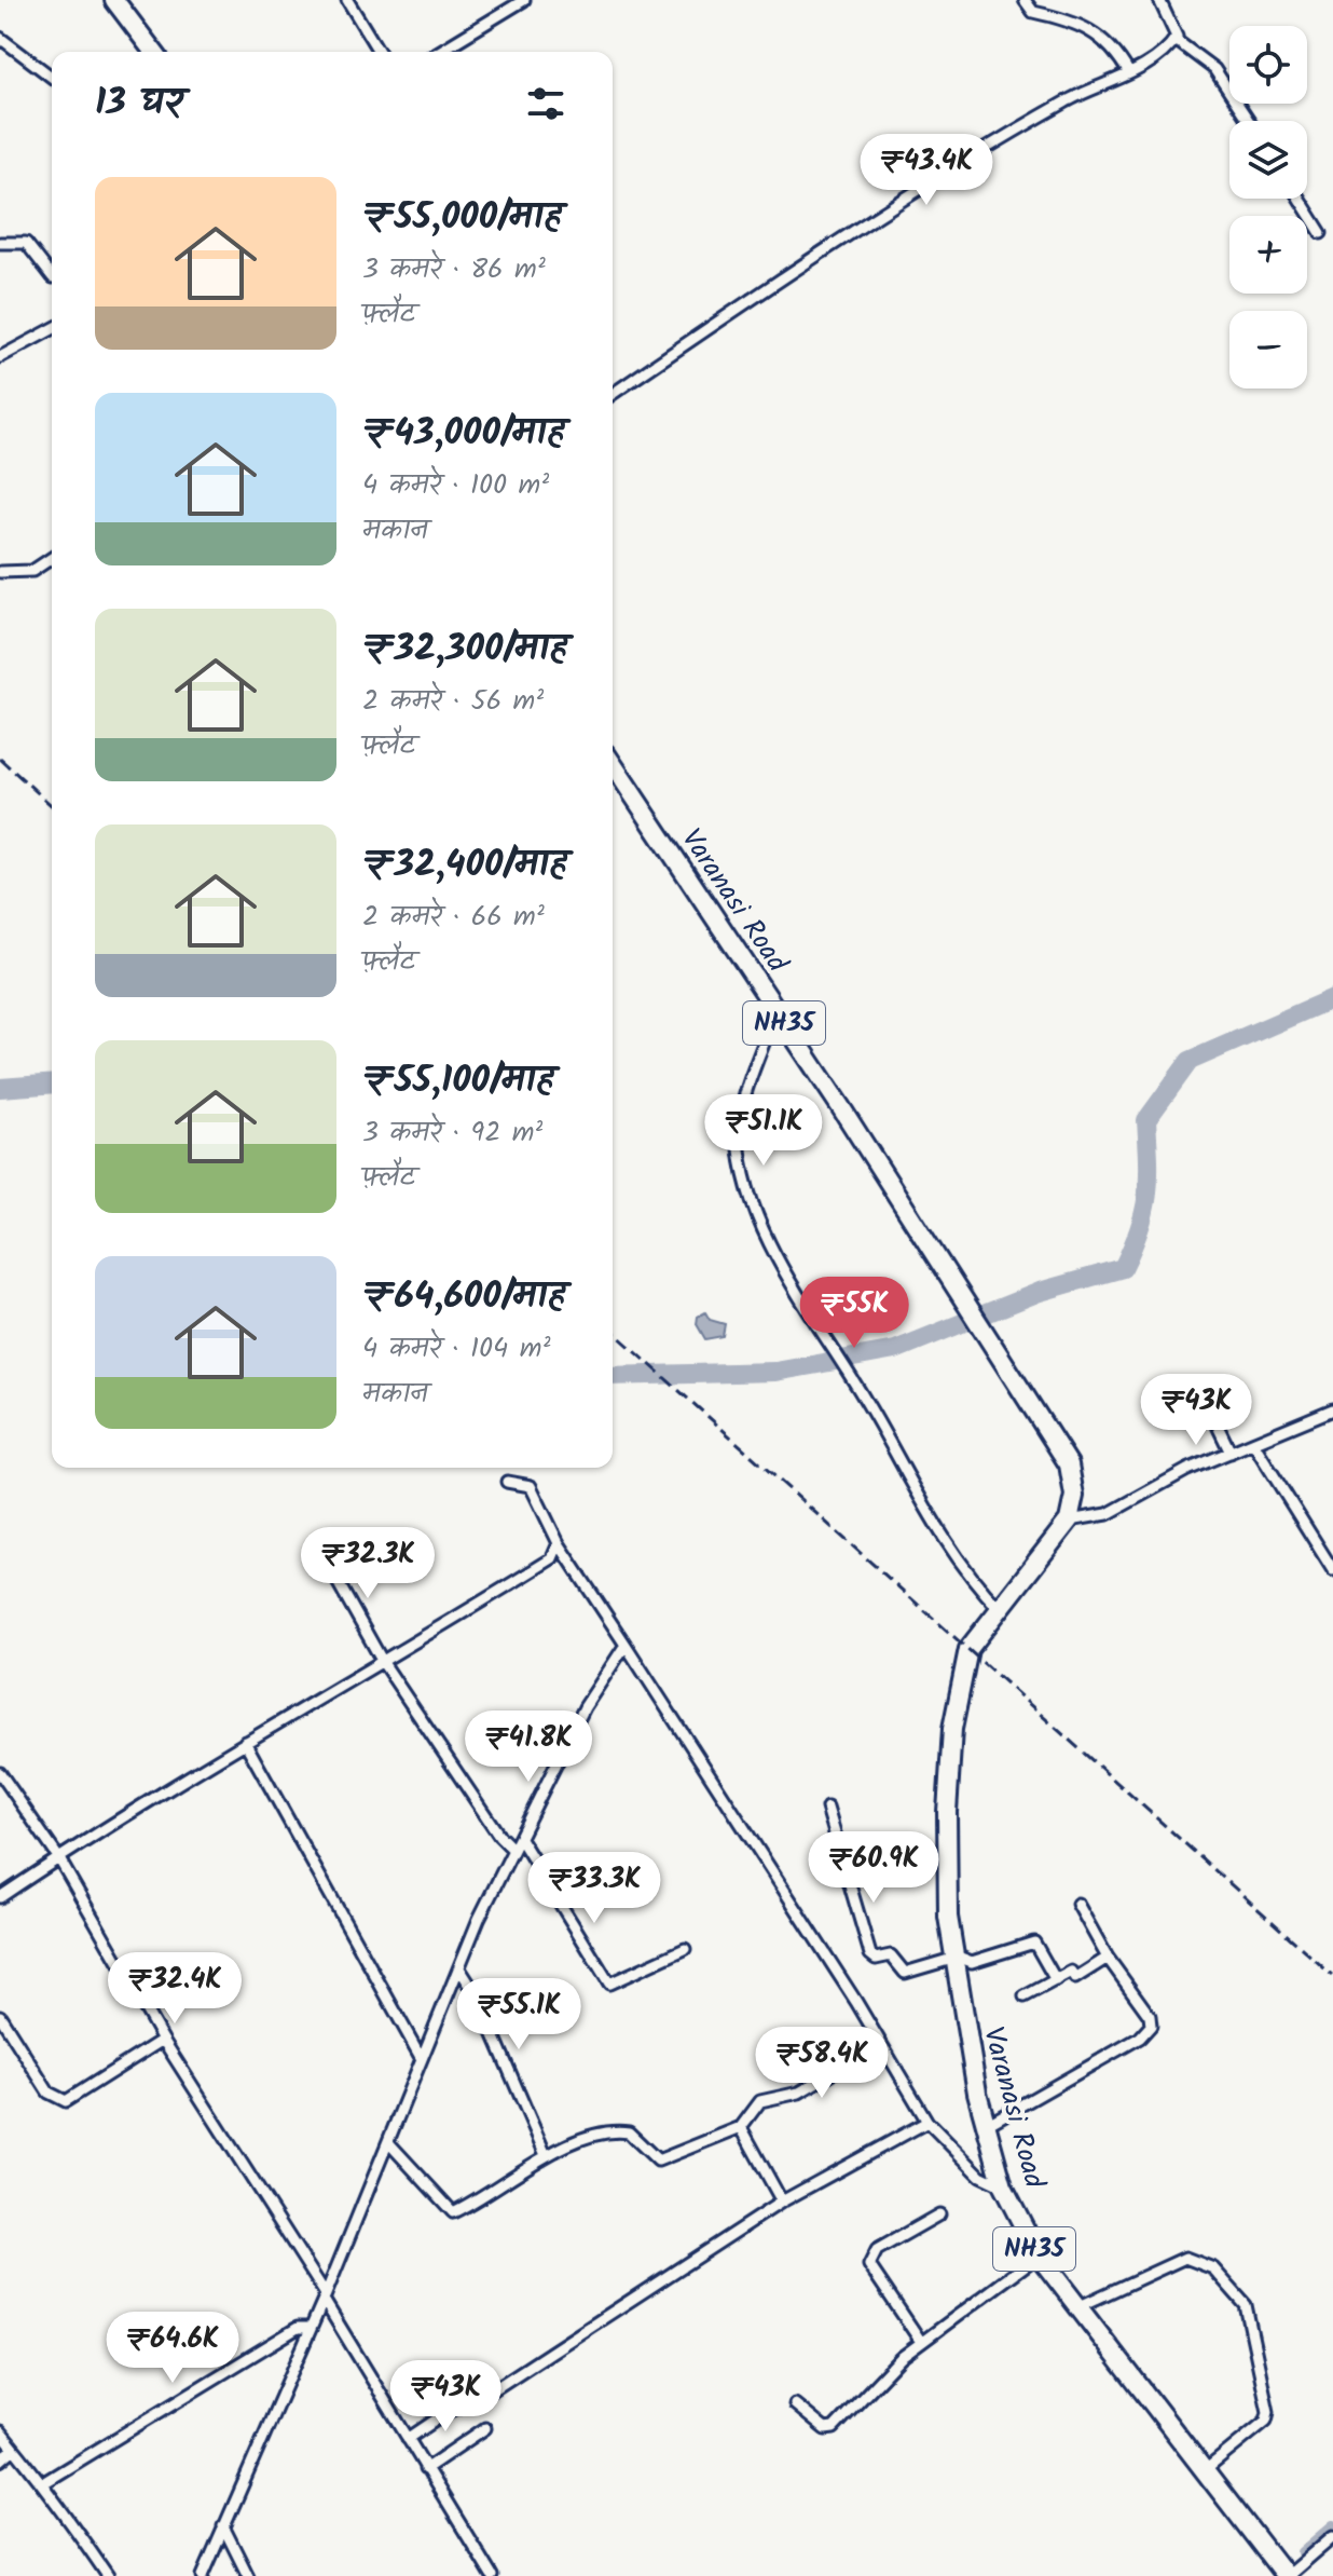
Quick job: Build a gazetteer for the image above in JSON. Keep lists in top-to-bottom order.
{
  "streets": {
    "highway": ["Varanasi Road", "NH35"]
  },
  "crossings": [
    ["Varanasi Road", "NH35"]
  ],
  "page": {
    "map_buttons": ["+", "−"],
    "heading": "13 घर",
    "price": [
      "₹43.4K",
      "₹51.1K",
      "₹55K",
      "₹43K",
      "₹32.3K",
      "₹41.8K",
      "₹60.9K",
      "₹33.3K",
      "₹32.4K",
      "₹55.1K",
      "₹58.4K",
      "₹64.6K",
      "₹43K"
    ],
    "list": [
      {
        "name": "₹55,000/माह",
        "note": "3 कमरे · 86 m² · फ़्लैट"
      },
      {
        "name": "₹43,000/माह",
        "note": "4 कमरे · 100 m² · मकान"
      },
      {
        "name": "₹32,300/माह",
        "note": "2 कमरे · 56 m² · फ़्लैट"
      },
      {
        "name": "₹32,400/माह",
        "note": "2 कमरे · 66 m² · फ़्लैट"
      },
      {
        "name": "₹55,100/माह",
        "note": "3 कमरे · 92 m² · फ़्लैट"
      },
      {
        "name": "₹64,600/माह",
        "note": "4 कमरे · 104 m² · मकान"
      }
    ]
  }
}
